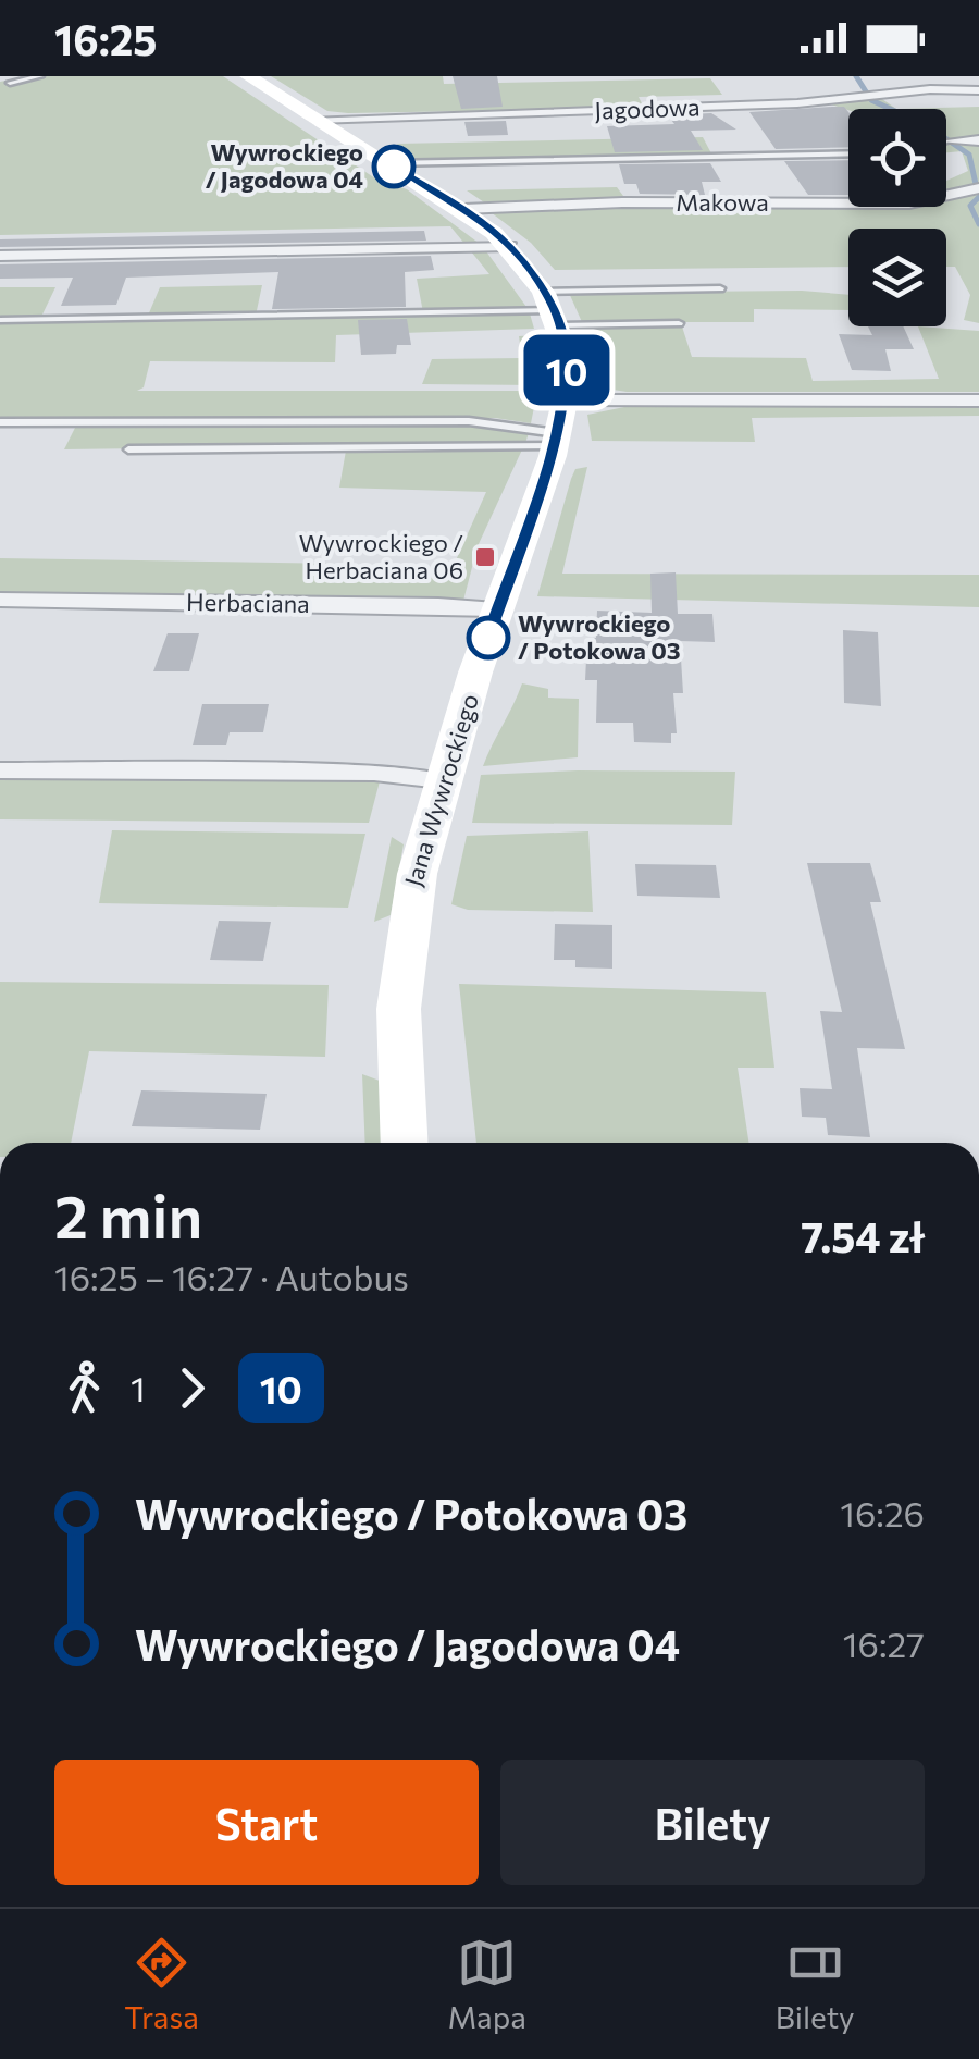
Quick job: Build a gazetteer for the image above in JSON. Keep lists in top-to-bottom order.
{
  "streets": {
    "street": [
      "Jagodowa",
      "Makowa",
      "Herbaciana",
      "Jana Wywrockiego"
    ]
  },
  "crossings": [
    ["Jagodowa", "Jana Wywrockiego"],
    ["Makowa", "Jana Wywrockiego"],
    ["Herbaciana", "Jana Wywrockiego"]
  ],
  "places": {
    "other": ["Wywrockiego / Jagodowa 04", "Wywrockiego / Potokowa 03"],
    "transit": ["Wywrockiego / Herbaciana 06"]
  },
  "lines": ["bus line 10"],
  "page": {
    "status": "16:25",
    "on_map": "10",
    "heading": ["2 min", "16:25 – 16:27 · Autobus", "7.54 zł"],
    "legs": ["1", "10"],
    "list": [
      {
        "name": "Wywrockiego / Potokowa 03",
        "value": "16:26"
      },
      {
        "name": "Wywrockiego / Jagodowa 04",
        "value": "16:27"
      }
    ],
    "buttons": ["Start", "Bilety"],
    "tabs": ["Trasa", "Mapa", "Bilety"]
  }
}
